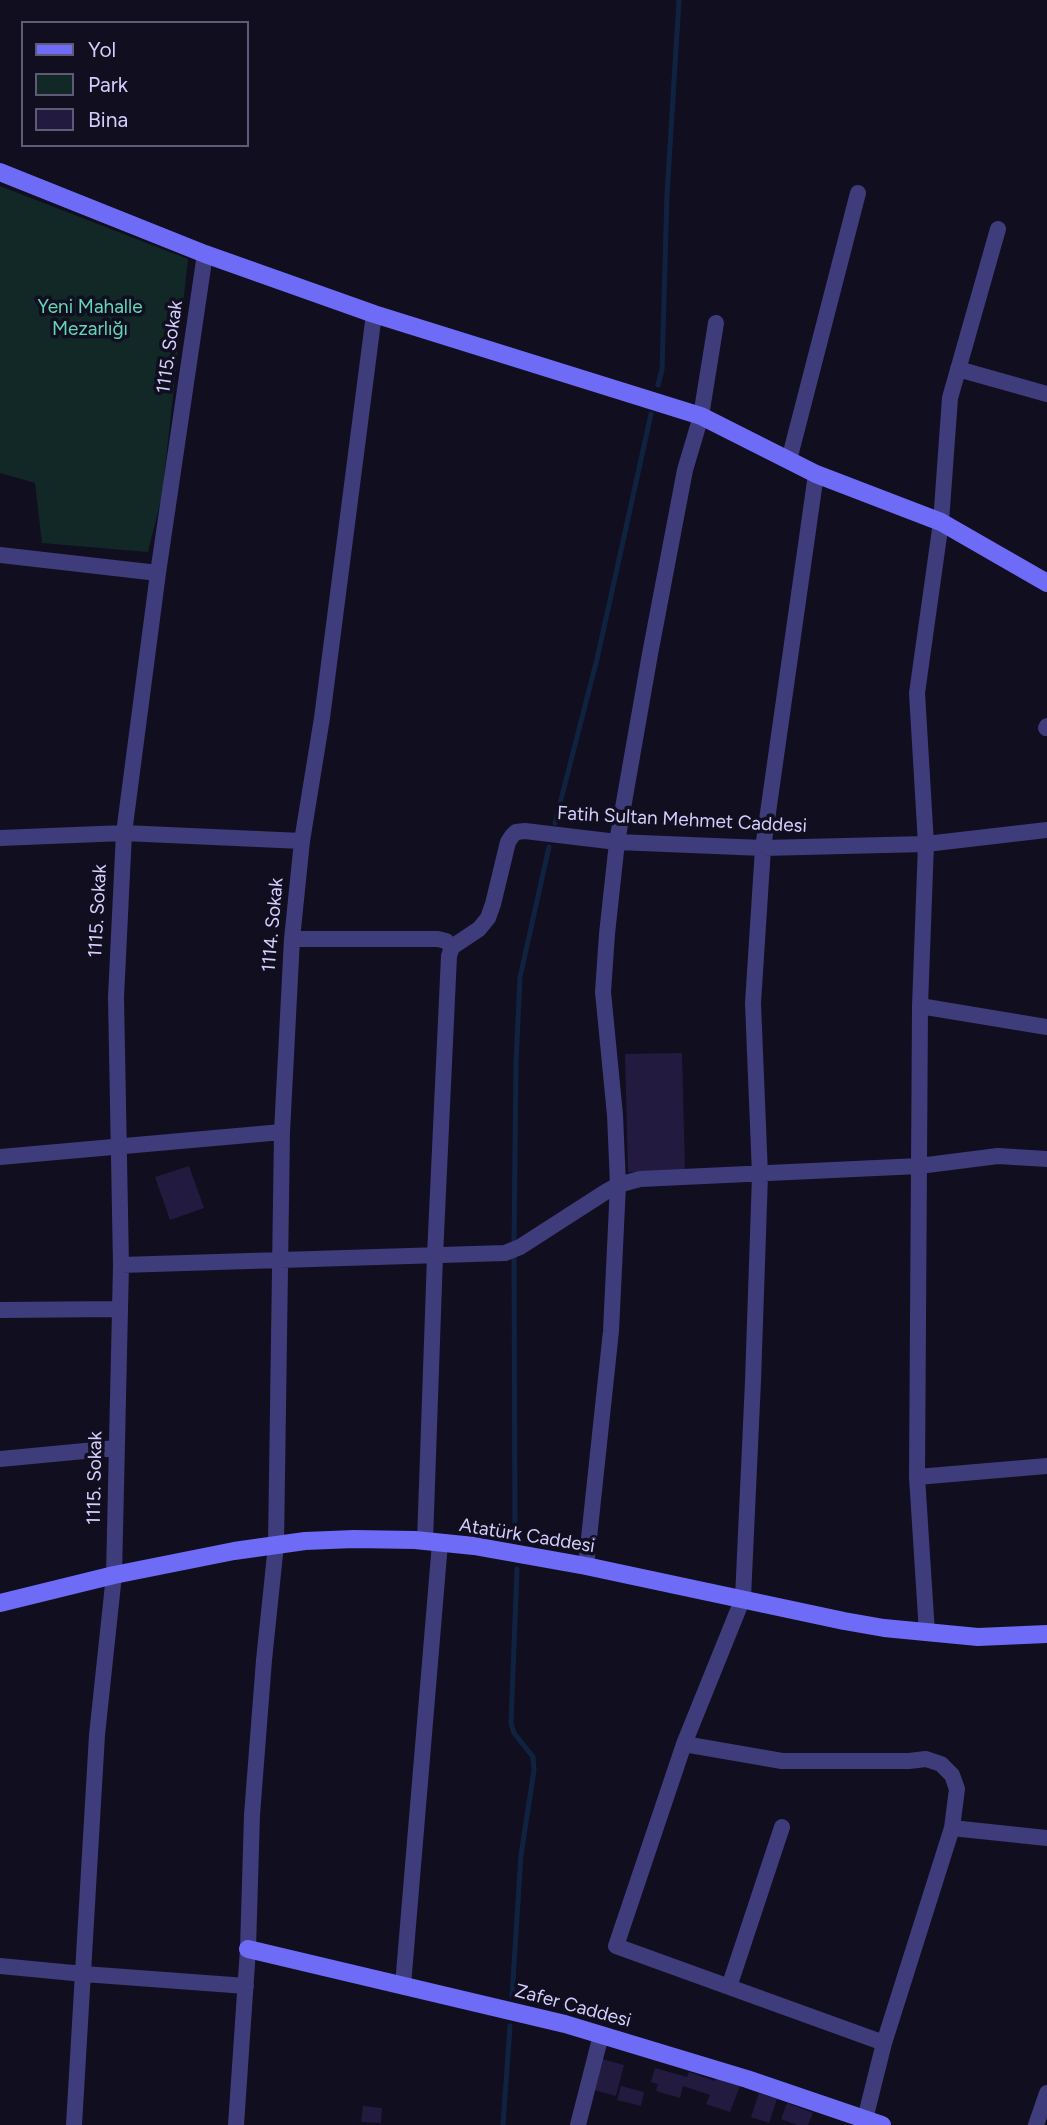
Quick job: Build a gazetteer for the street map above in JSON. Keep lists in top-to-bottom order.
{
  "streets": {
    "street": [
      "1115. Sokak",
      "Fatih Sultan Mehmet Caddesi",
      "1114. Sokak",
      "Atatürk Caddesi",
      "Zafer Caddesi"
    ]
  },
  "crossings": [
    ["1115. Sokak", "Atatürk Caddesi"],
    ["1114. Sokak", "Atatürk Caddesi"],
    ["1114. Sokak", "Zafer Caddesi"]
  ],
  "parks": ["Yeni Mahalle Mezarlığı"],
  "legend": ["Yol", "Park", "Bina"]
}
